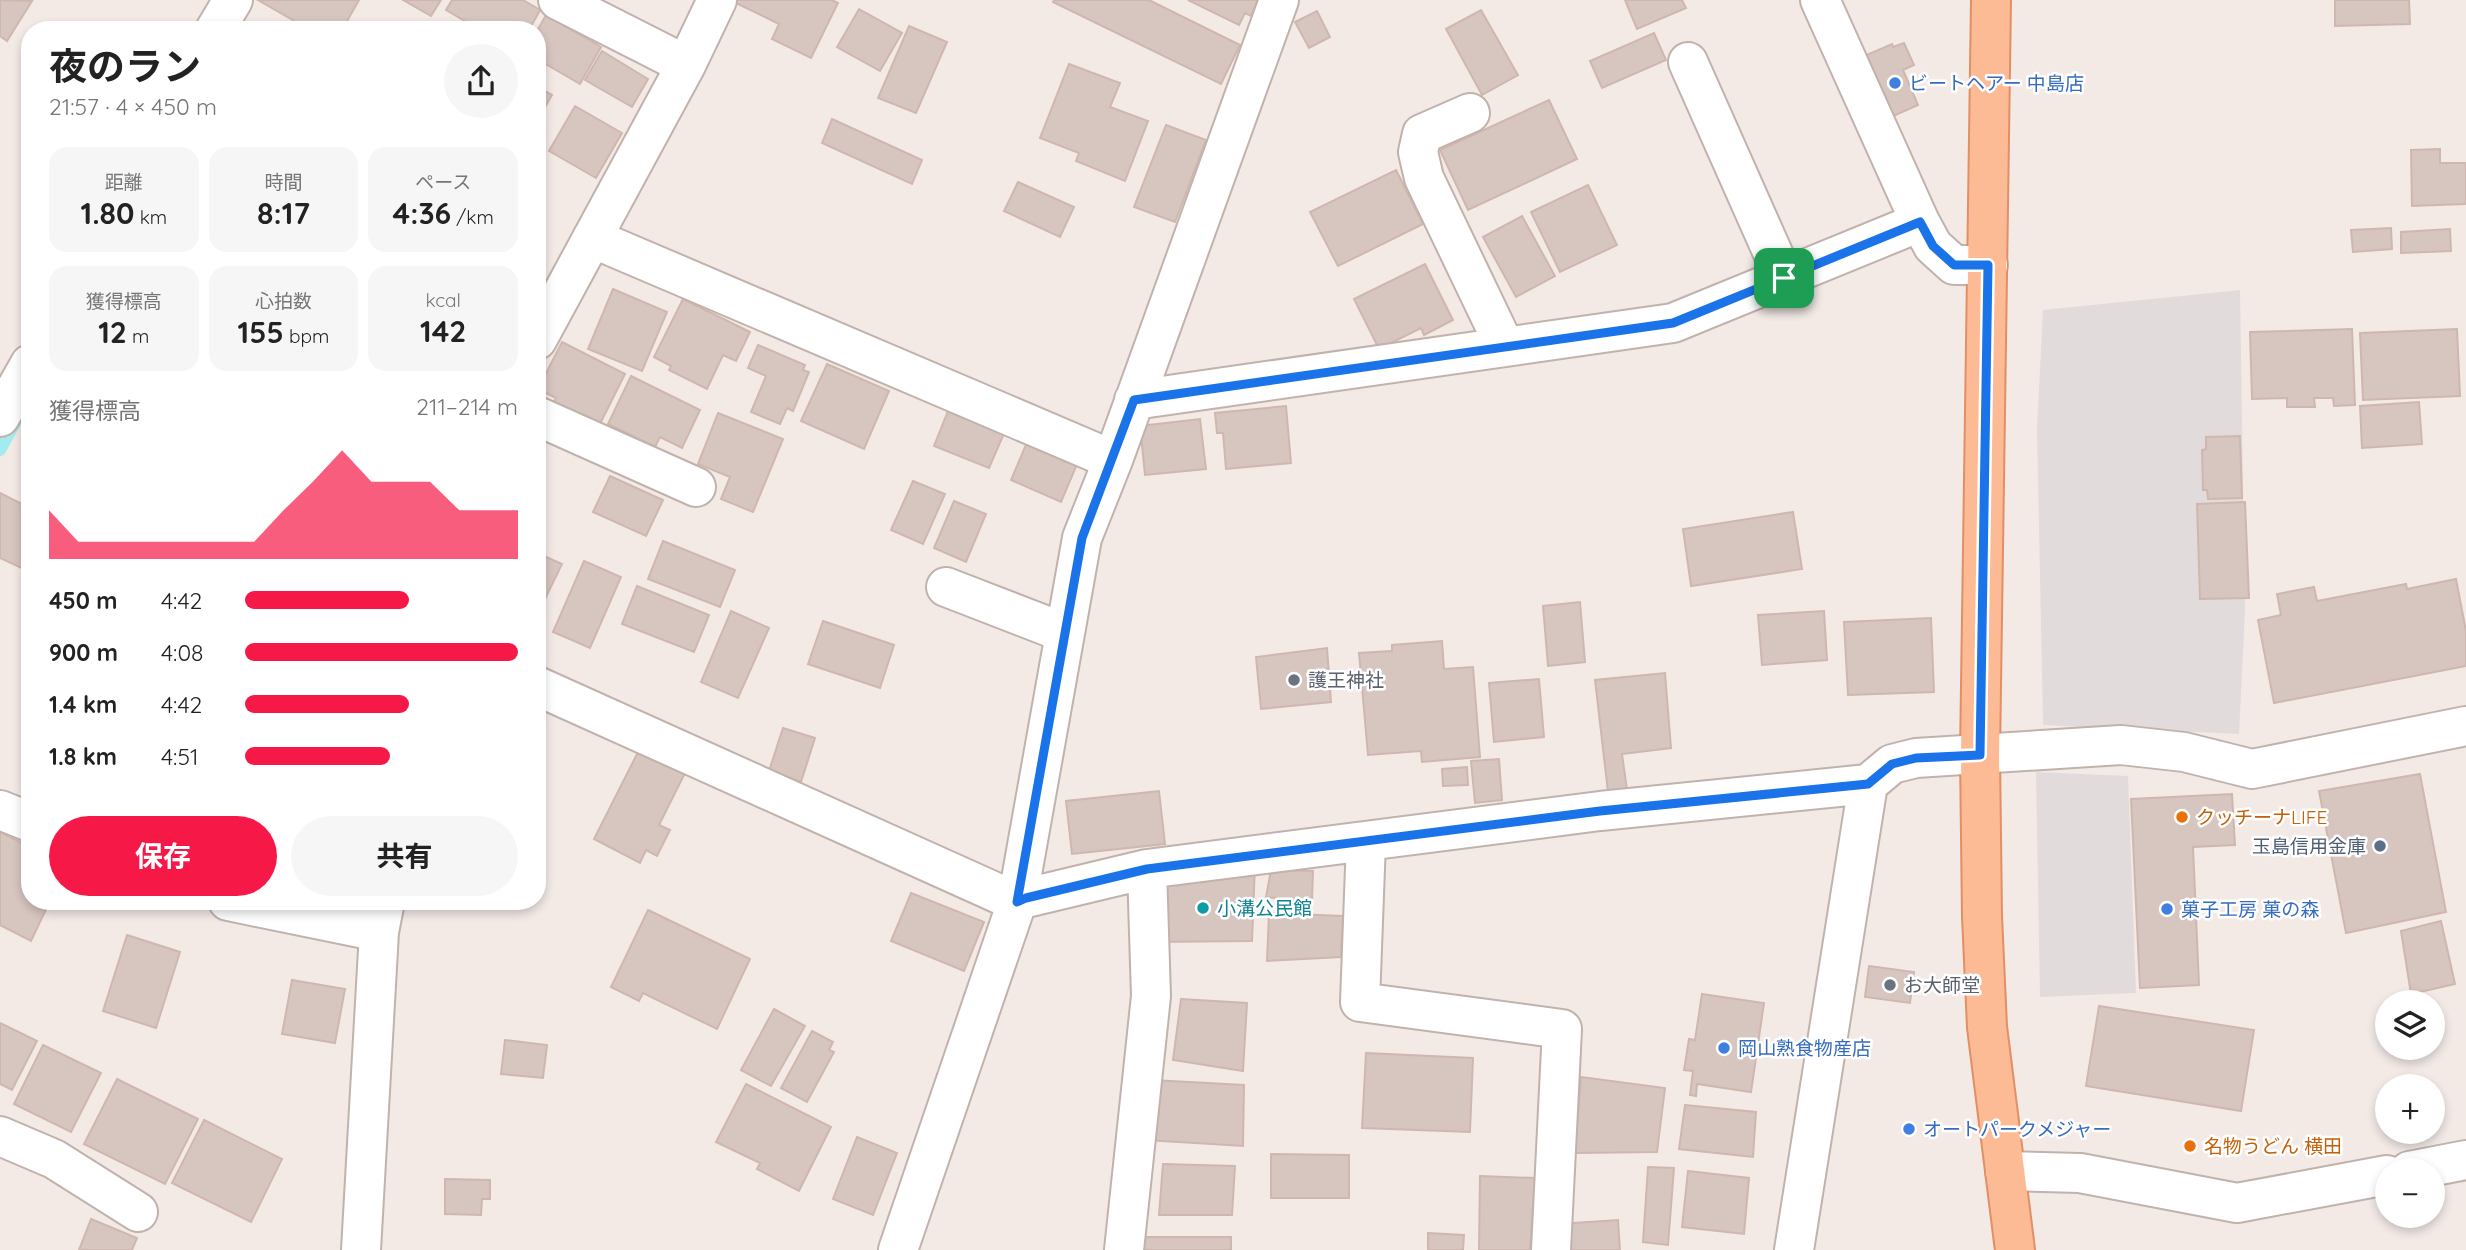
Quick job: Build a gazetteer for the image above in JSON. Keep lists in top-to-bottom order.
{
  "places": [
    "ビートヘアー 中島店",
    "護王神社",
    "クッチーナLIFE",
    "玉島信用金庫",
    "小溝公民館",
    "菓子工房 菓の森",
    "お大師堂",
    "岡山熟食物産店",
    "オートパークメジャー",
    "名物うどん 横田"
  ],
  "page": {
    "heading": ["夜のラン", "21:57 · 4 × 450 m"],
    "stats": [
      ["距離", "1.80 km"],
      ["時間", "8:17"],
      ["ペース", "4:36 /km"],
      ["獲得標高", "12 m"],
      ["心拍数", "155 bpm"],
      ["kcal", "142"]
    ],
    "chart": ["獲得標高", "211–214 m"],
    "list": [
      {
        "name": "450 m",
        "note": "4:42"
      },
      {
        "name": "900 m",
        "note": "4:08"
      },
      {
        "name": "1.4 km",
        "note": "4:42"
      },
      {
        "name": "1.8 km",
        "note": "4:51"
      }
    ],
    "buttons": ["保存", "共有"],
    "map_buttons": ["+", "−"]
  }
}
